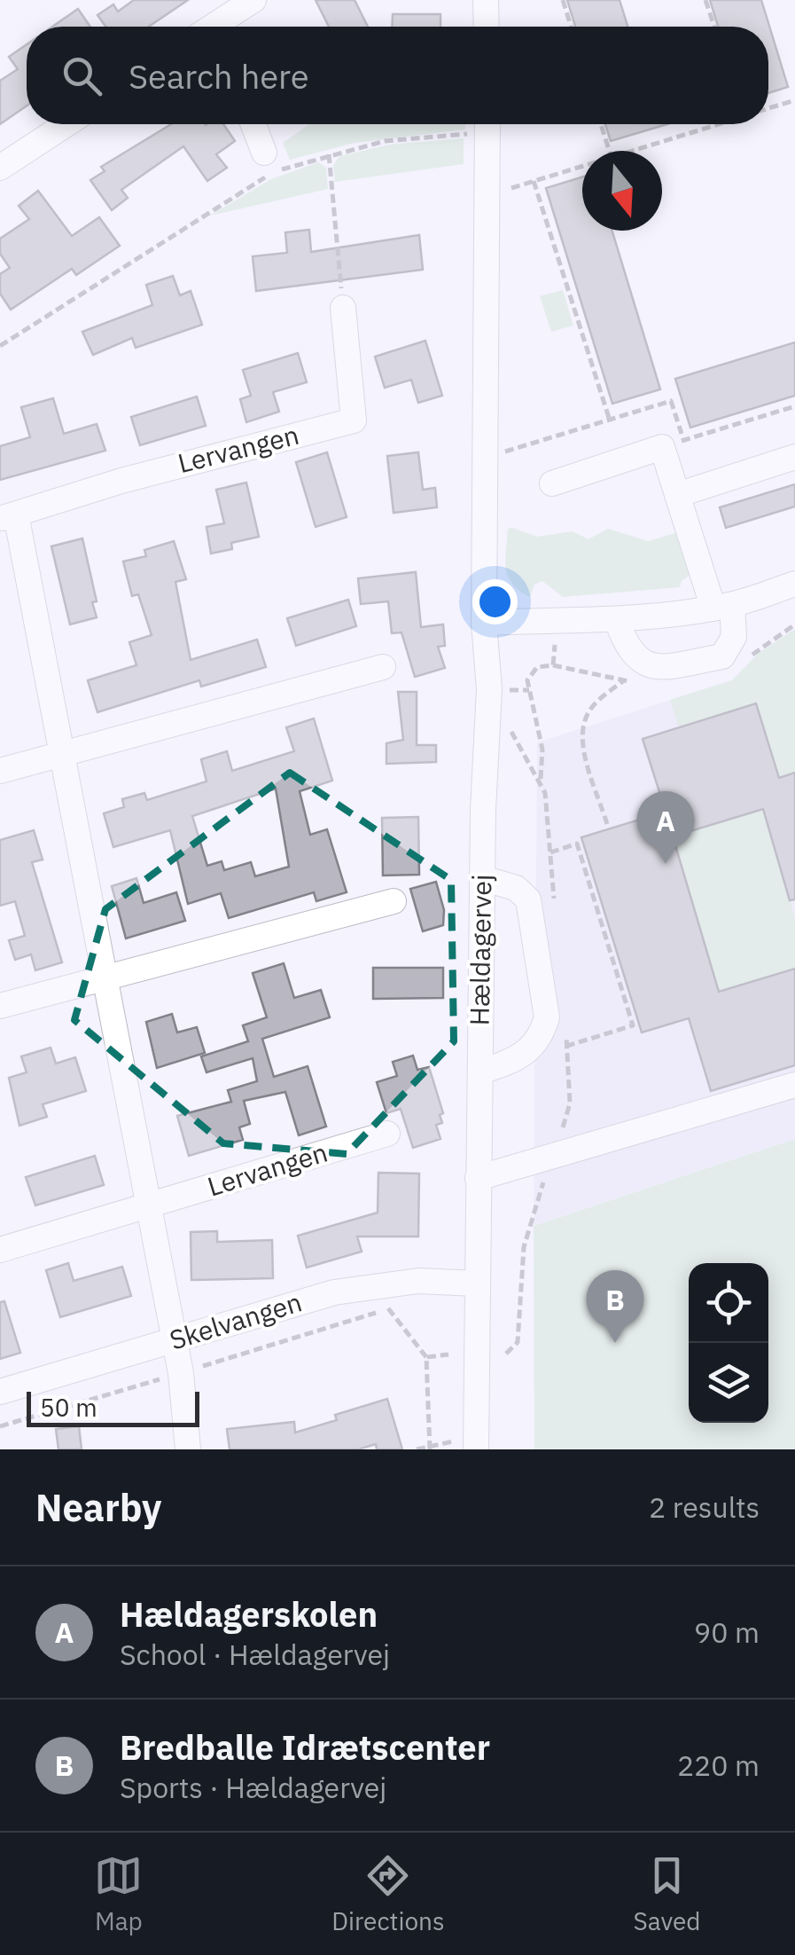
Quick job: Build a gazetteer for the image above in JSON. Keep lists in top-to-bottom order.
{
  "streets": {
    "street": ["Lervangen", "Hældagervej", "Skelvangen"]
  },
  "crossings": [
    ["Lervangen", "Skelvangen"],
    ["Hældagervej", "Skelvangen"]
  ],
  "scale_bar": "50 m",
  "north": "bottom",
  "page": {
    "search": "Search here",
    "pins": ["A", "B"],
    "scale": "50 m",
    "heading": ["Nearby", "2 results"],
    "list": [
      {
        "mark": "A",
        "name": "Hældagerskolen",
        "note": "School · Hældagervej",
        "value": "90 m"
      },
      {
        "mark": "B",
        "name": "Bredballe Idrætscenter",
        "note": "Sports · Hældagervej",
        "value": "220 m"
      }
    ],
    "nav": ["Map", "Directions", "Saved"]
  }
}
